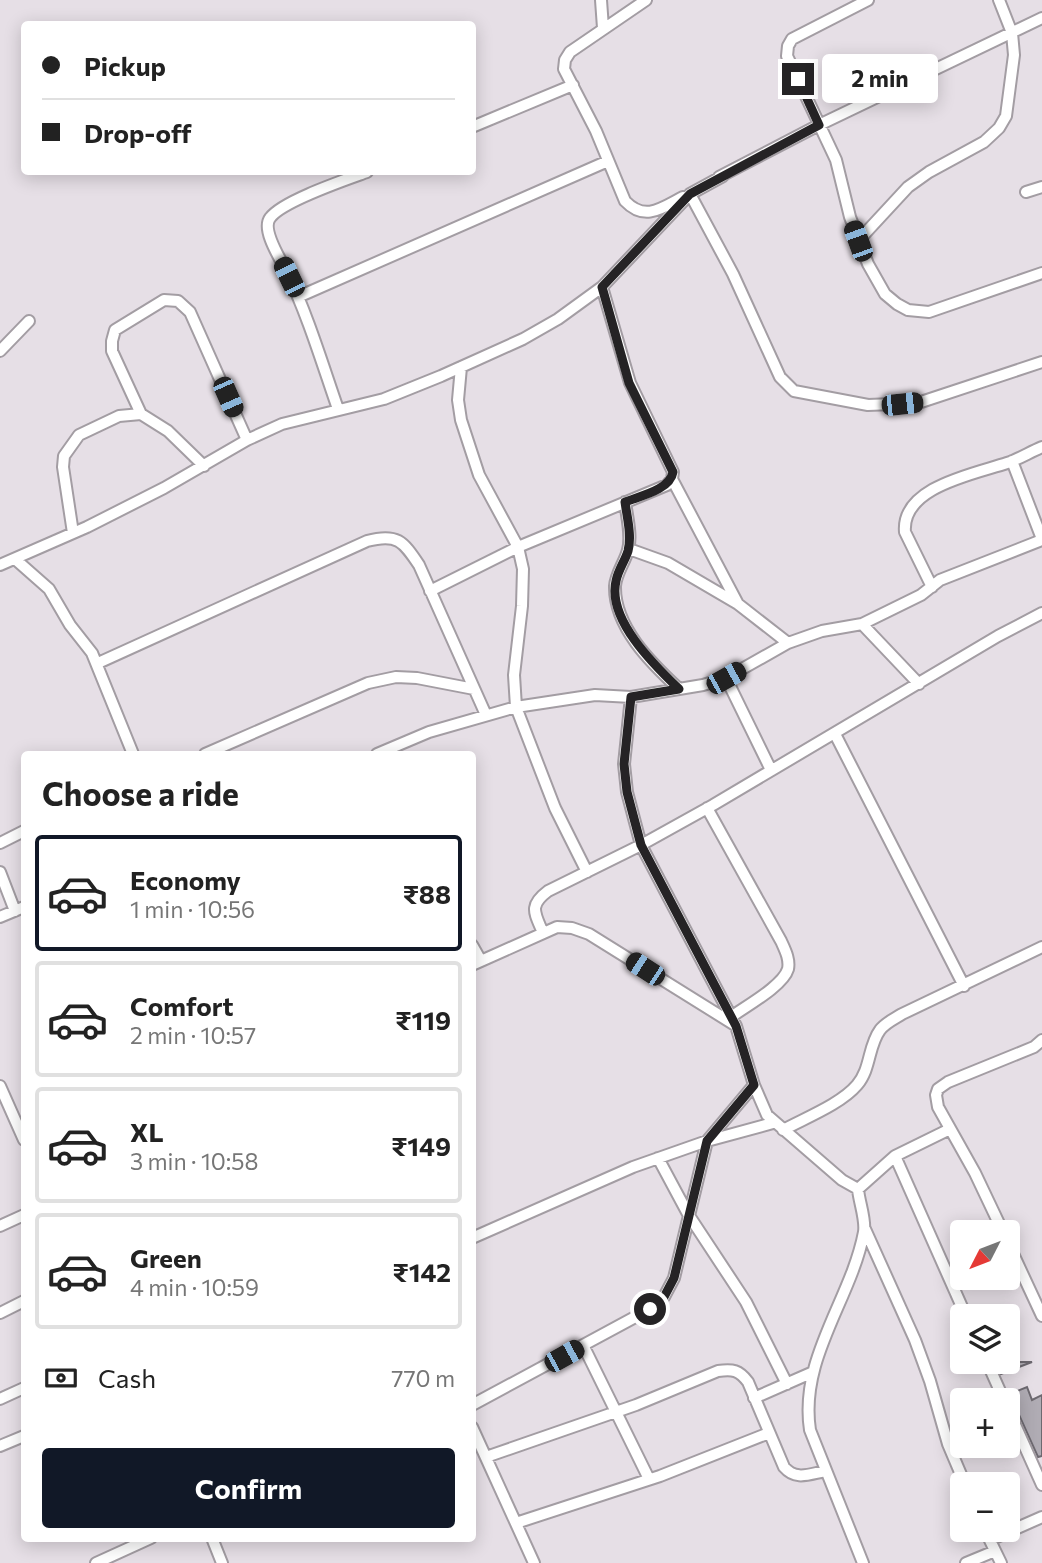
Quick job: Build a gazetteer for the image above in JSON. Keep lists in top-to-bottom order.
{
  "north": "bottom left",
  "page": {
    "banner": ["Pickup", "Drop-off"],
    "bubble": "2 min",
    "heading": "Choose a ride",
    "list": [
      {
        "name": "Economy",
        "note": "1 min · 10:56",
        "value": "₹88"
      },
      {
        "name": "Comfort",
        "note": "2 min · 10:57",
        "value": "₹119"
      },
      {
        "name": "XL",
        "note": "3 min · 10:58",
        "value": "₹149"
      },
      {
        "name": "Green",
        "note": "4 min · 10:59",
        "value": "₹142"
      }
    ],
    "map_buttons": ["+", "−"],
    "pay": ["Cash", "770 m"],
    "buttons": "Confirm"
  }
}
